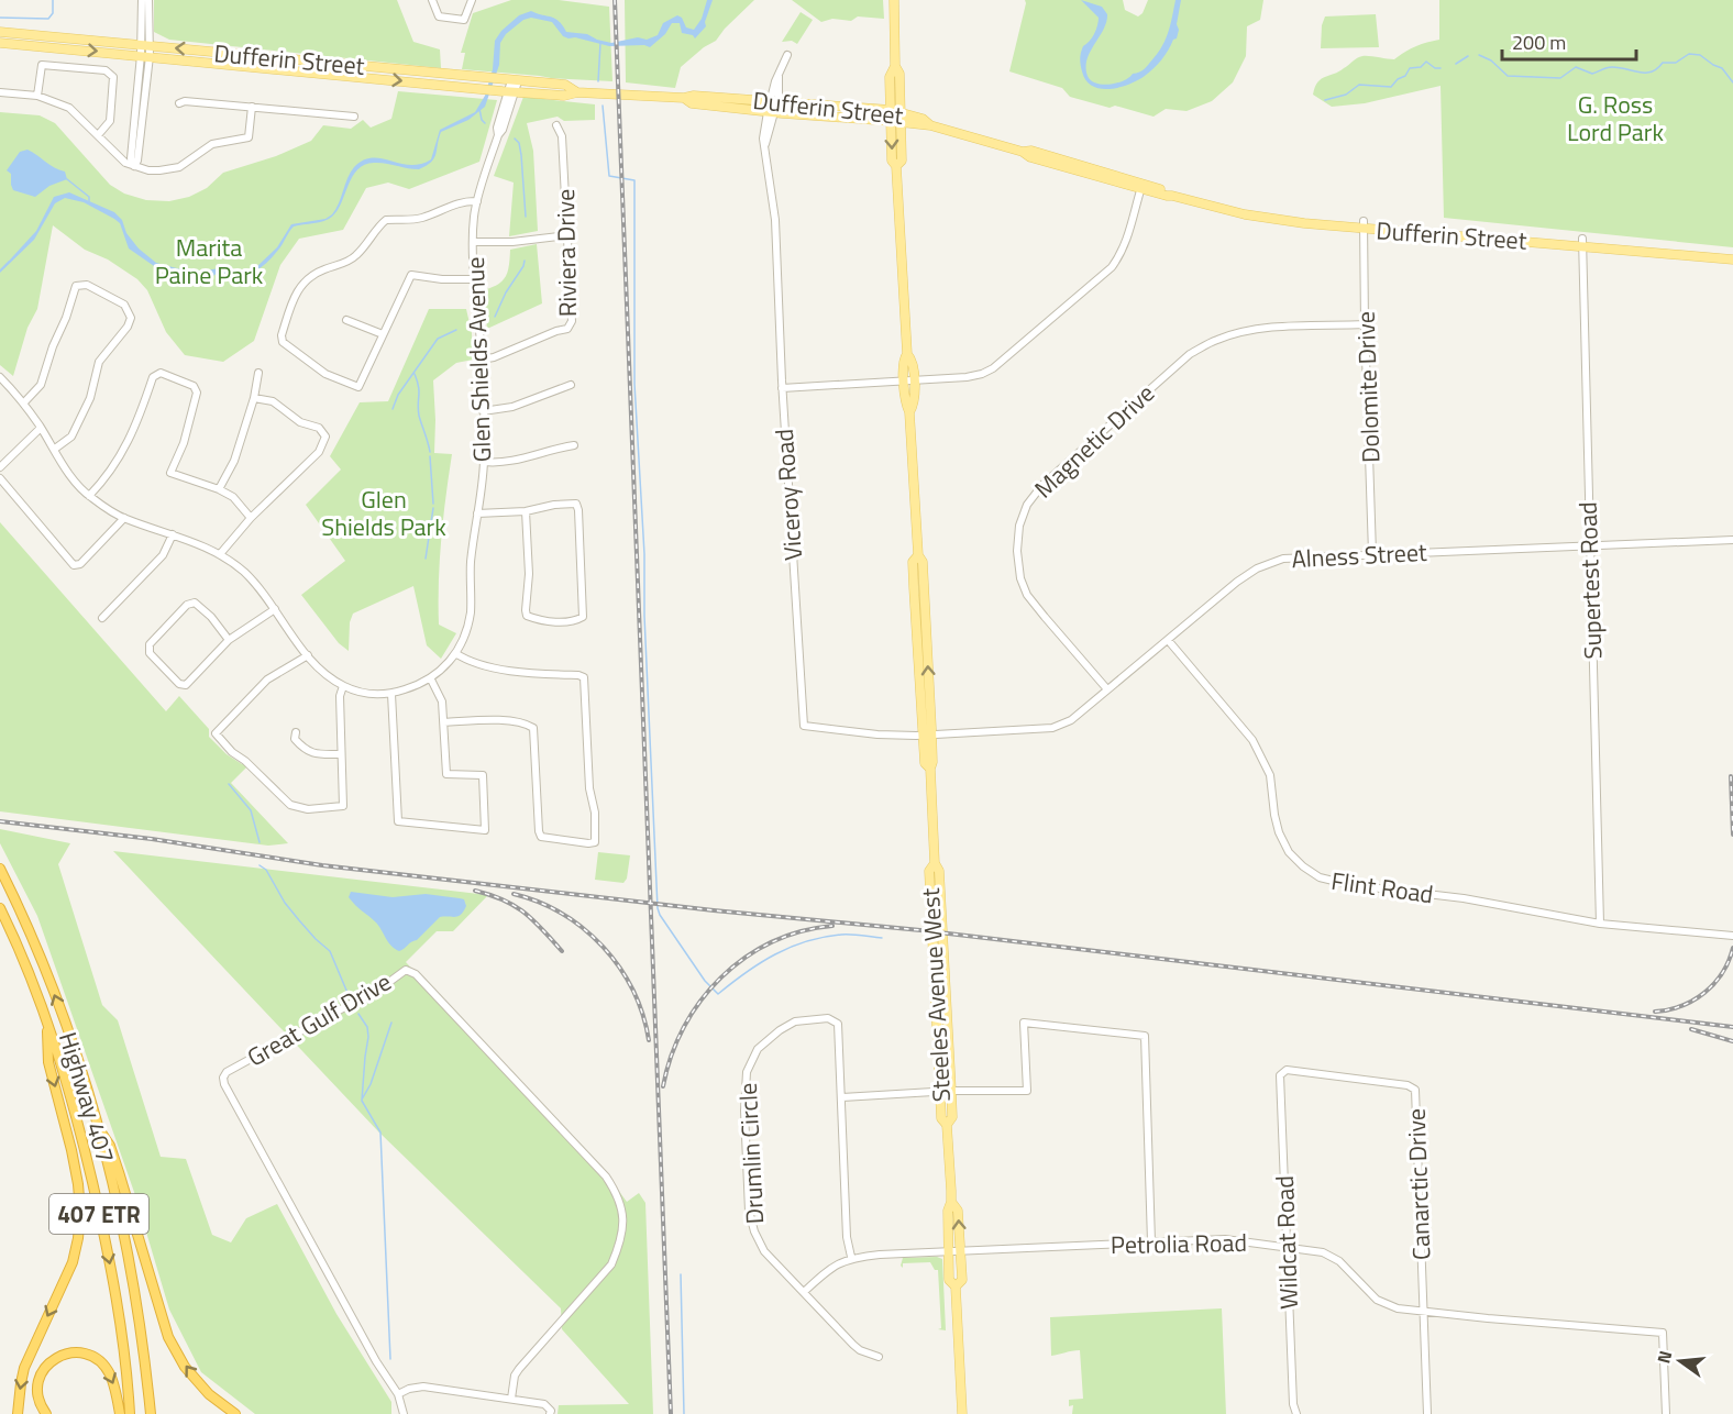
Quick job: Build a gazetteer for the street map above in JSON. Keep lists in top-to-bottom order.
{
  "streets": {
    "highway": ["Highway 407", "407 ETR"],
    "main road": ["Dufferin Street", "Steeles Avenue West"],
    "street": [
      "Riviera Drive",
      "Glen Shields Avenue",
      "Dolomite Drive",
      "Magnetic Drive",
      "Viceroy Road",
      "Alness Street",
      "Supertest Road",
      "Flint Road",
      "Great Gulf Drive",
      "Drumlin Circle",
      "Canarctic Drive",
      "Wildcat Road",
      "Petrolia Road"
    ]
  },
  "crossings": [
    ["Dufferin Street", "Glen Shields Avenue"],
    ["Dufferin Street", "Dolomite Drive"],
    ["Dufferin Street", "Viceroy Road"],
    ["Dufferin Street", "Supertest Road"],
    ["Dufferin Street", "Steeles Avenue West"],
    ["Riviera Drive", "Glen Shields Avenue"],
    ["Dolomite Drive", "Magnetic Drive"],
    ["Dolomite Drive", "Alness Street"],
    ["Magnetic Drive", "Alness Street"],
    ["Viceroy Road", "Alness Street"],
    ["Viceroy Road", "Steeles Avenue West"],
    ["Alness Street", "Supertest Road"],
    ["Alness Street", "Flint Road"],
    ["Alness Street", "Steeles Avenue West"],
    ["Supertest Road", "Flint Road"],
    ["Steeles Avenue West", "Petrolia Road"],
    ["Drumlin Circle", "Petrolia Road"],
    ["Canarctic Drive", "Wildcat Road"],
    ["Canarctic Drive", "Petrolia Road"],
    ["Wildcat Road", "Petrolia Road"]
  ],
  "parks": ["G. Ross Lord Park", "Marita Paine Park", "Glen Shields Park"],
  "scale_bar": "200 m",
  "north": "left"
}
